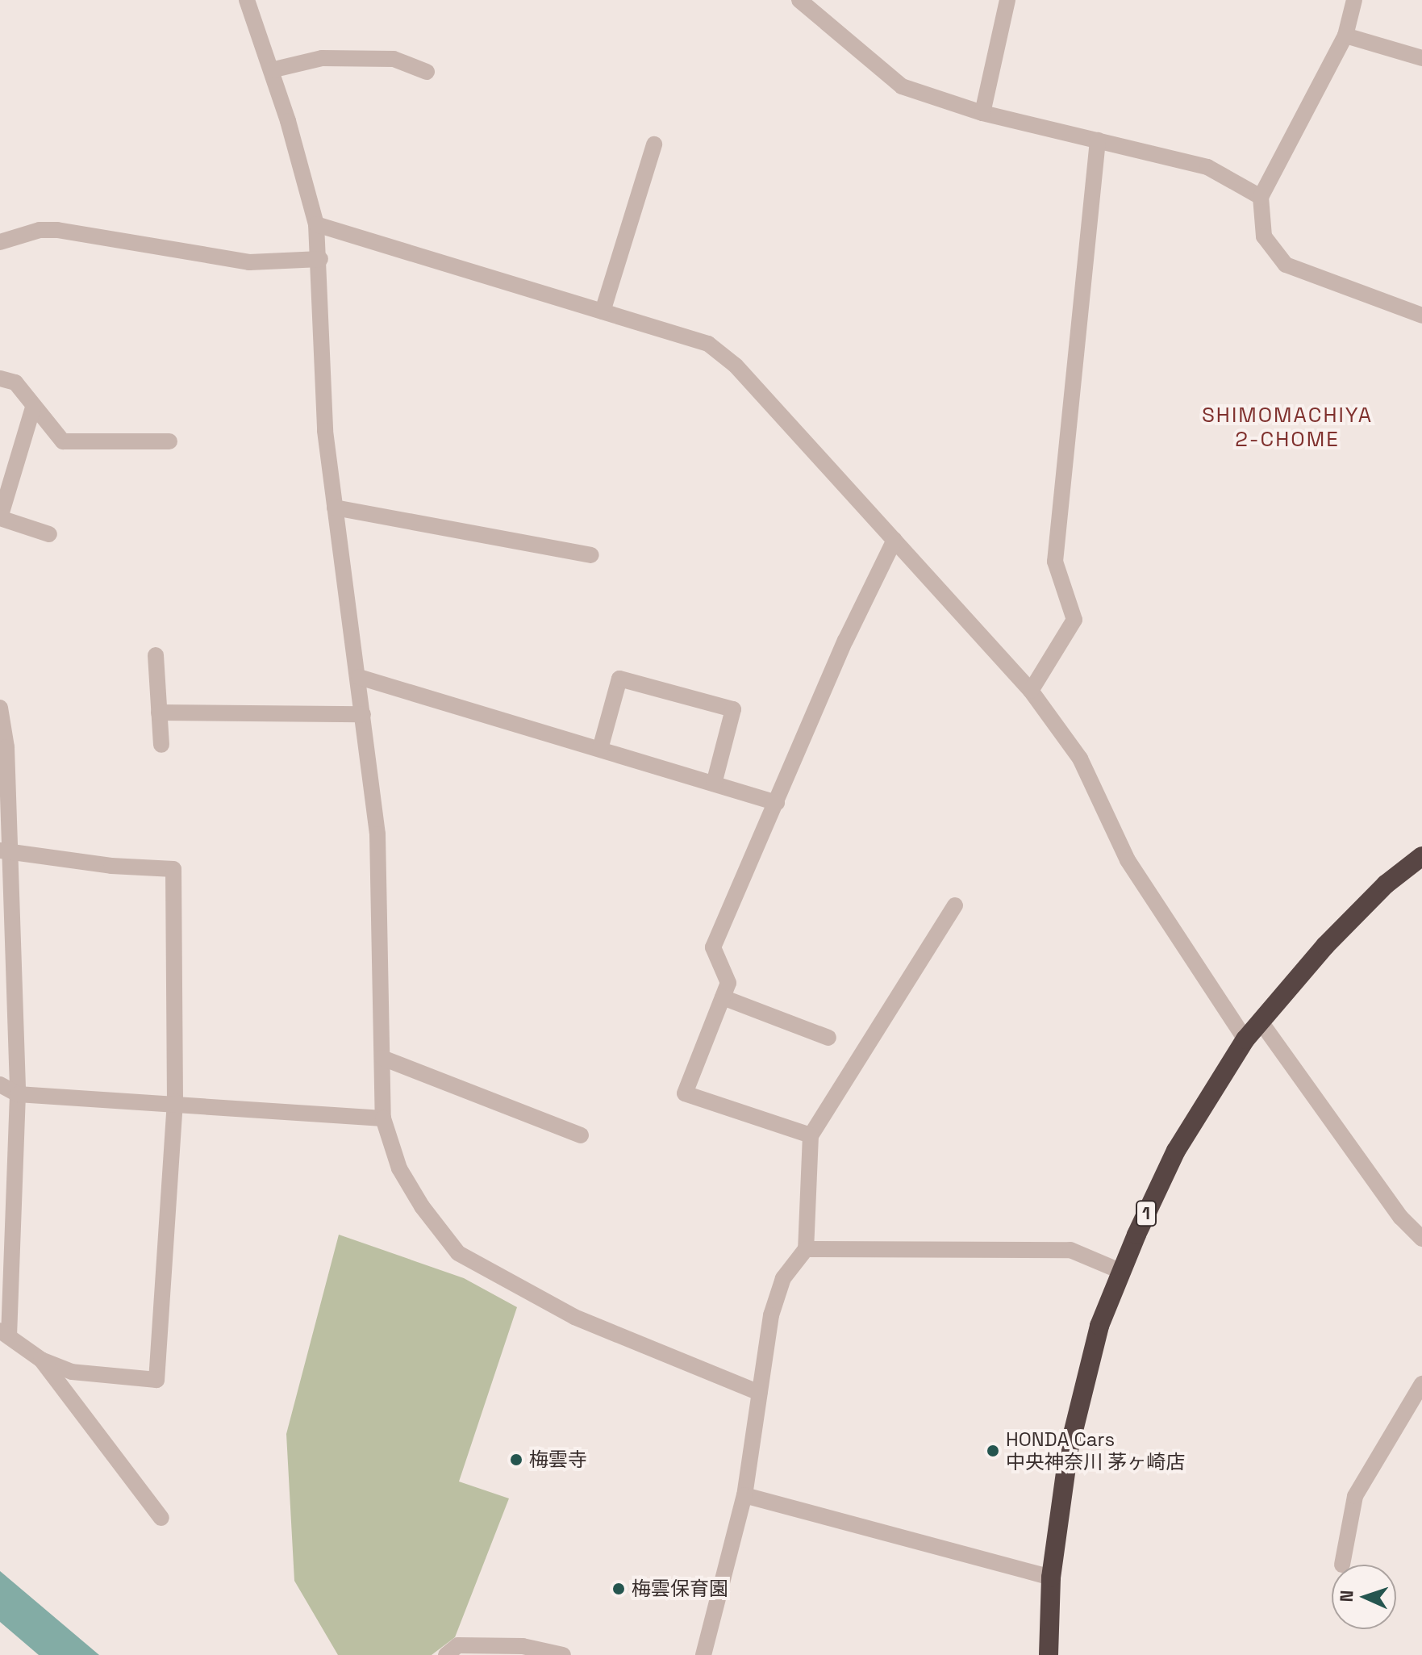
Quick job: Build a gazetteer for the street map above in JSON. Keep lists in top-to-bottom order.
{
  "streets": {
    "highway": ["1"]
  },
  "districts": ["SHIMOMACHIYA 2-CHOME"],
  "places": ["HONDA Cars 中央神奈川 茅ヶ崎店", "梅雲寺", "梅雲保育園"],
  "north": "left"
}
